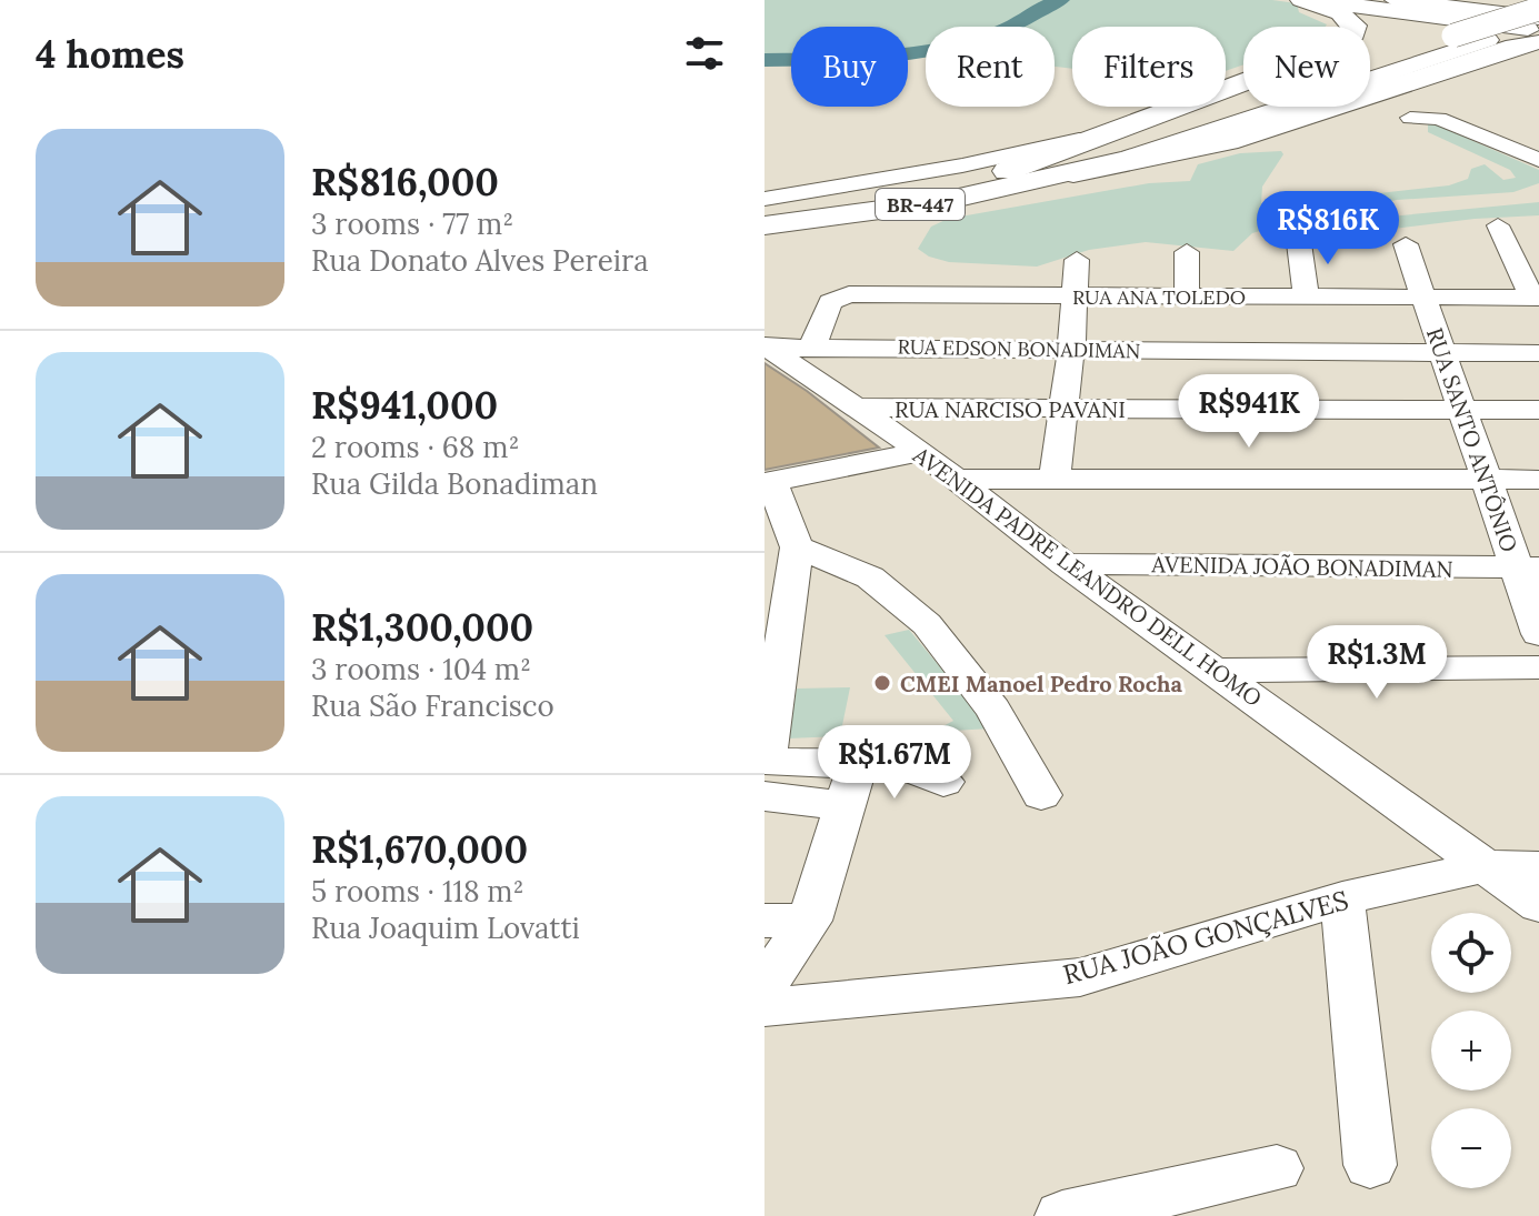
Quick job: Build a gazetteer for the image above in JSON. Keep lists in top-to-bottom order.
{
  "streets": {
    "main road": ["BR-447"],
    "street": [
      "RUA ANA TOLEDO",
      "RUA EDSON BONADIMAN",
      "RUA NARCISO PAVANI",
      "RUA SANTO ANTÔNIO",
      "AVENIDA JOÃO BONADIMAN",
      "AVENIDA PADRE LEANDRO DELL HOMO",
      "RUA JOÃO GONÇALVES"
    ]
  },
  "crossings": [
    ["RUA ANA TOLEDO", "RUA EDSON BONADIMAN"],
    ["RUA ANA TOLEDO", "RUA SANTO ANTÔNIO"],
    ["RUA EDSON BONADIMAN", "RUA SANTO ANTÔNIO"],
    ["RUA EDSON BONADIMAN", "AVENIDA PADRE LEANDRO DELL HOMO"],
    ["RUA NARCISO PAVANI", "RUA SANTO ANTÔNIO"],
    ["RUA NARCISO PAVANI", "AVENIDA PADRE LEANDRO DELL HOMO"],
    ["RUA SANTO ANTÔNIO", "AVENIDA JOÃO BONADIMAN"],
    ["AVENIDA JOÃO BONADIMAN", "AVENIDA PADRE LEANDRO DELL HOMO"],
    ["AVENIDA PADRE LEANDRO DELL HOMO", "RUA JOÃO GONÇALVES"]
  ],
  "places": ["CMEI Manoel Pedro Rocha"],
  "page": {
    "heading": "4 homes",
    "chip": [
      "Buy",
      "Rent",
      "Filters",
      "New"
    ],
    "list": [
      {
        "name": "R$816,000",
        "note": "3 rooms · 77 m² · Rua Donato Alves Pereira"
      },
      {
        "name": "R$941,000",
        "note": "2 rooms · 68 m² · Rua Gilda Bonadiman"
      },
      {
        "name": "R$1,300,000",
        "note": "3 rooms · 104 m² · Rua São Francisco"
      },
      {
        "name": "R$1,670,000",
        "note": "5 rooms · 118 m² · Rua Joaquim Lovatti"
      }
    ],
    "price": [
      "R$816K",
      "R$941K",
      "R$1.3M",
      "R$1.67M"
    ],
    "map_buttons": ["+", "−"]
  }
}
